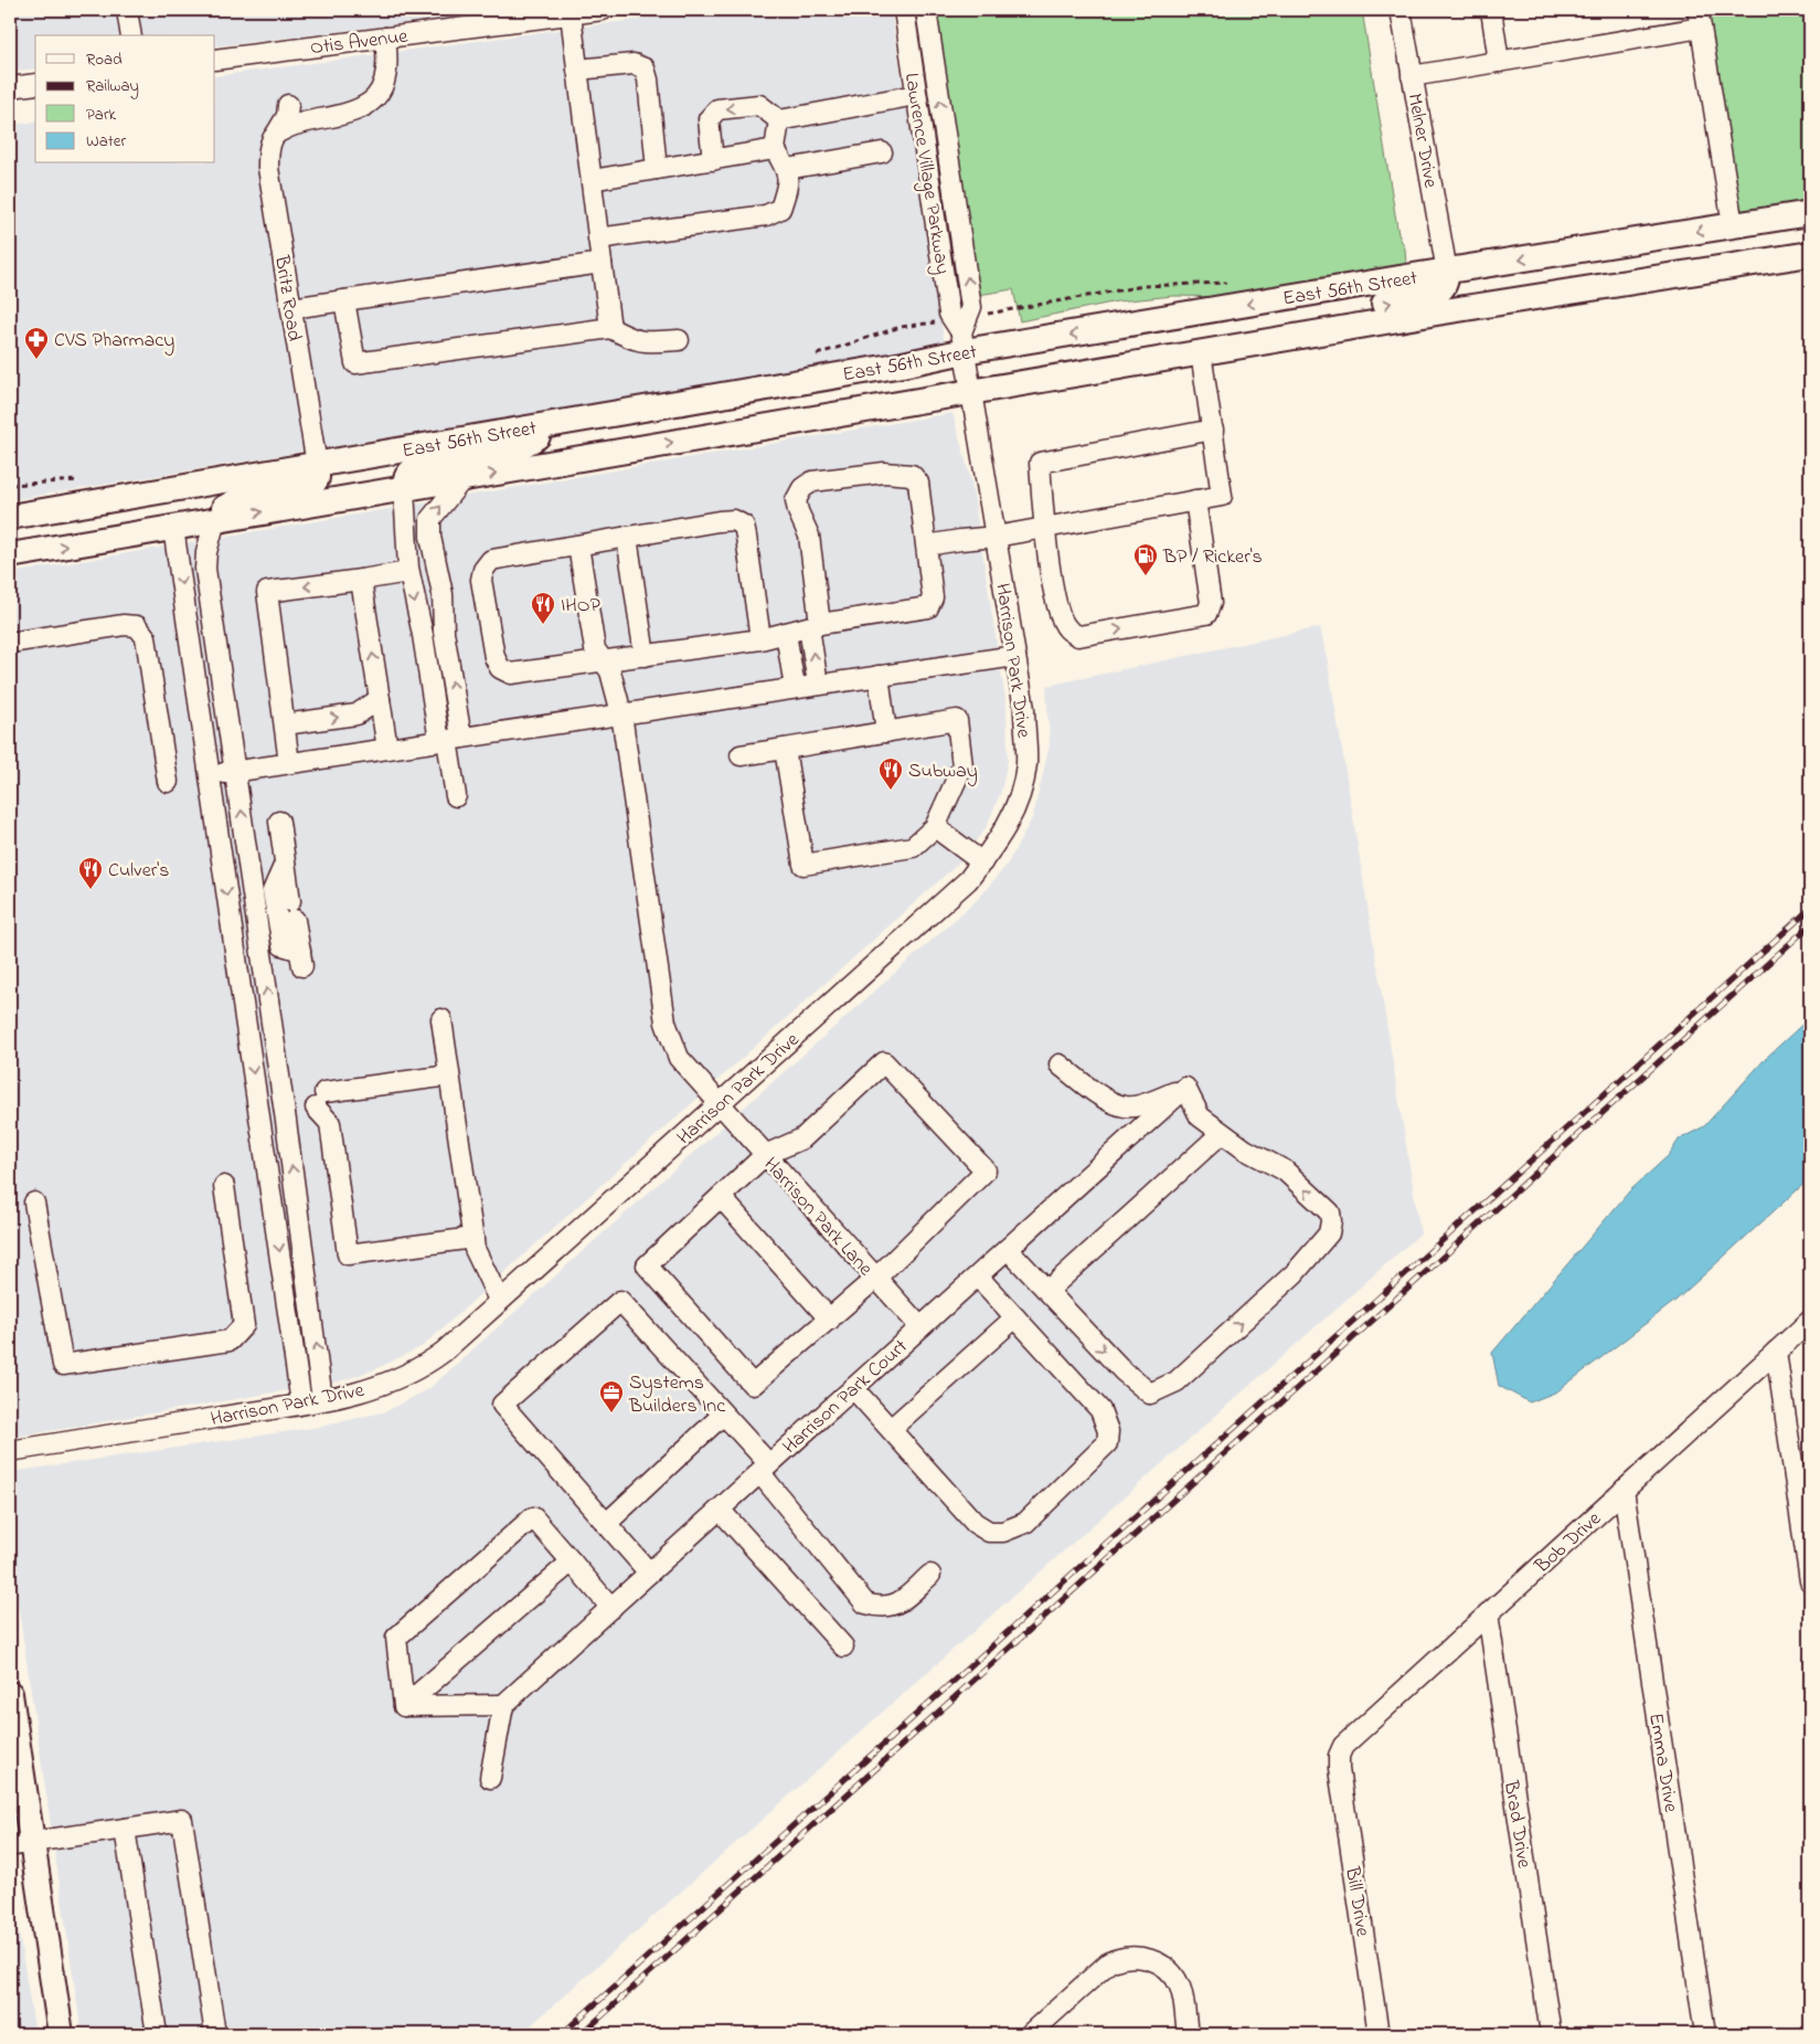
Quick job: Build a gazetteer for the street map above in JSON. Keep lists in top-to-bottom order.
{
  "streets": {
    "main road": ["East 56th Street"],
    "street": [
      "Otis Avenue",
      "Melner Drive",
      "Lawrence Village Parkway",
      "Britz Road",
      "Harrison Park Drive",
      "Harrison Park Lane",
      "Harrison Park Court",
      "Bob Drive",
      "Emma Drive",
      "Brad Drive",
      "Bill Drive"
    ]
  },
  "crossings": [
    ["Melner Drive", "East 56th Street"],
    ["Lawrence Village Parkway", "East 56th Street"],
    ["Lawrence Village Parkway", "Harrison Park Drive"],
    ["East 56th Street", "Britz Road"],
    ["East 56th Street", "Harrison Park Drive"],
    ["Harrison Park Drive", "Harrison Park Lane"],
    ["Harrison Park Lane", "Harrison Park Court"],
    ["Bob Drive", "Emma Drive"],
    ["Bob Drive", "Brad Drive"],
    ["Bob Drive", "Bill Drive"]
  ],
  "places": {
    "pharmacy": ["CVS Pharmacy"],
    "fuel station": ["BP / Ricker's"],
    "restaurant": ["IHOP", "Subway", "Culver's"],
    "office": ["Systems Builders Inc"]
  },
  "legend": [
    "Road",
    "Railway",
    "Park",
    "Water"
  ]
}
